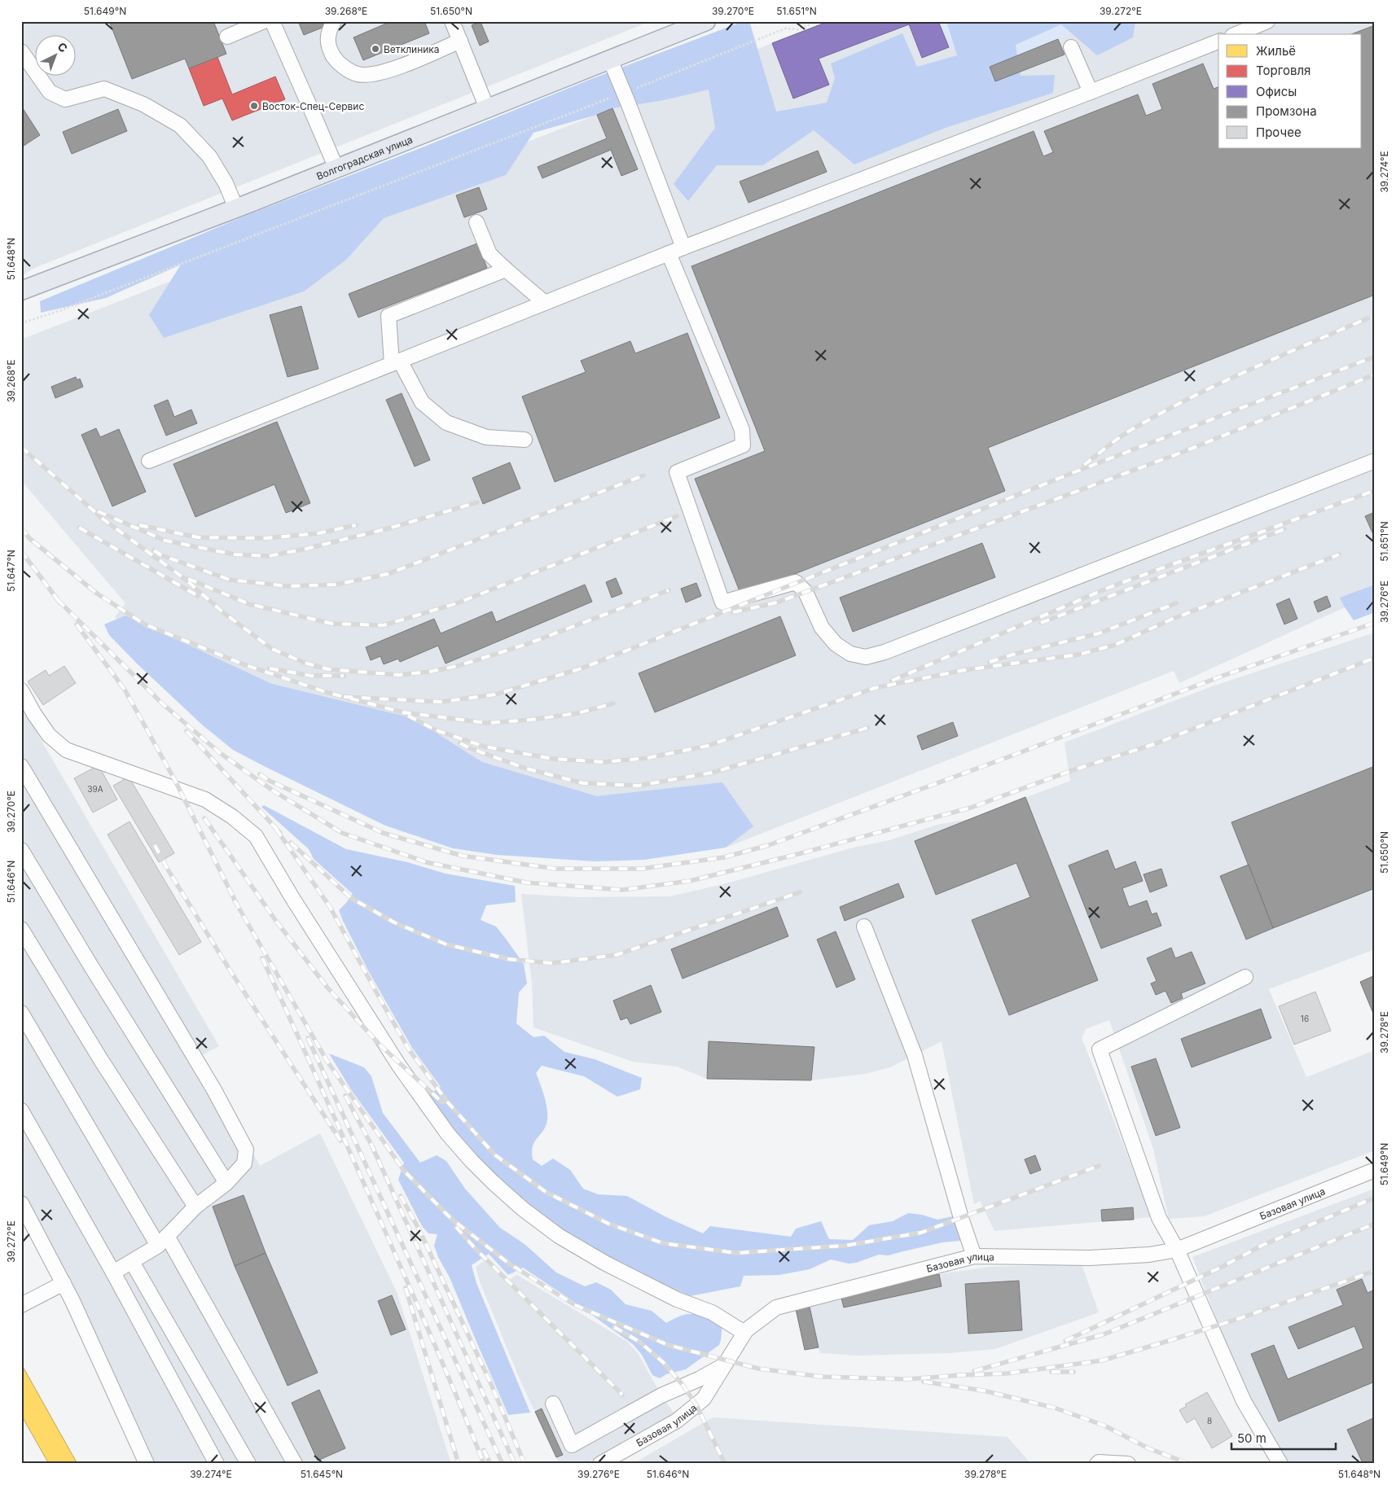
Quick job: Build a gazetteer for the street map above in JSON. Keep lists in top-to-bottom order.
{
  "streets": {
    "main road": ["Волгоградская улица"],
    "street": ["Базовая улица"]
  },
  "places": ["Ветклиника", "Восток-Спец-Сервис"],
  "house_numbers": ["39А", "16", "8"],
  "legend": [
    "Жильё",
    "Торговля",
    "Офисы",
    "Промзона",
    "Прочее"
  ],
  "scale_bar": "50 m",
  "north": "top right",
  "coordinates": [
    "51.649°N",
    "39.268°E",
    "51.650°N",
    "39.270°E",
    "51.651°N",
    "39.272°E",
    "39.274°E",
    "51.648°N",
    "51.647°N",
    "39.276°E",
    "51.646°N",
    "39.278°E",
    "51.645°N"
  ]
}
